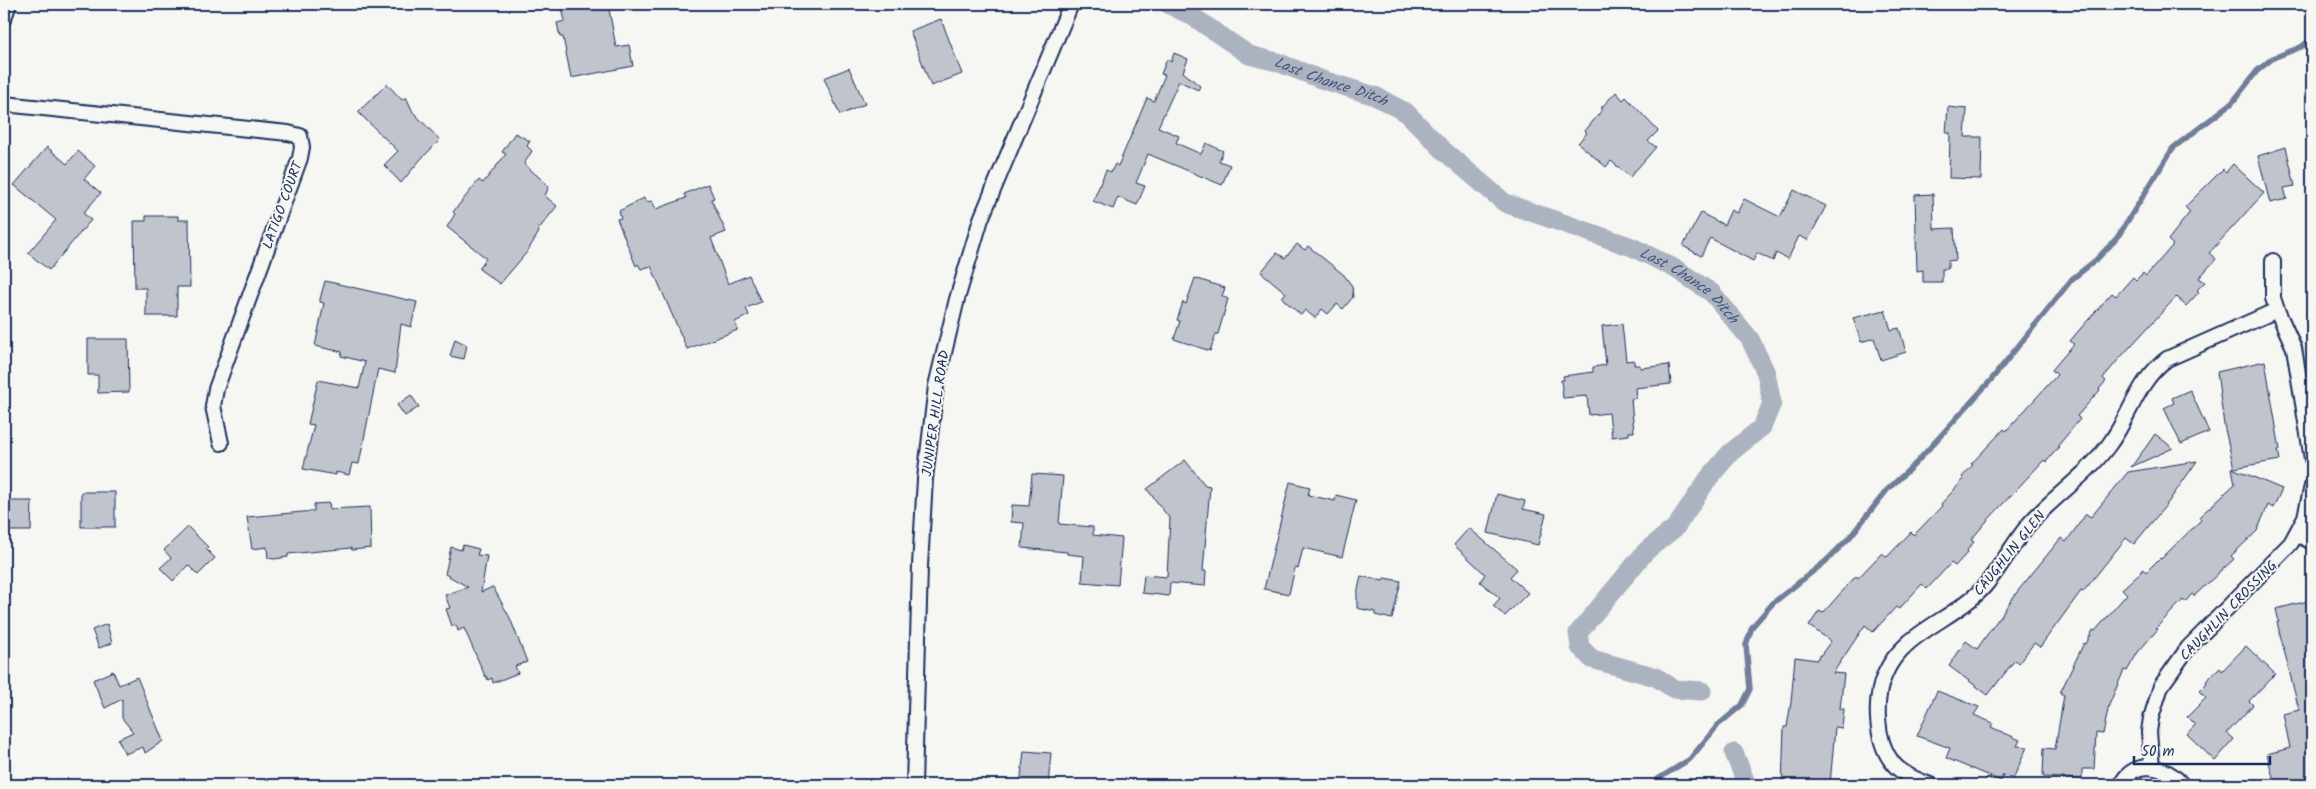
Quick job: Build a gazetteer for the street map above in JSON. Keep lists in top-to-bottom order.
{
  "streets": {
    "street": [
      "LATIGO COURT",
      "JUNIPER HILL ROAD",
      "CAUGHLIN GLEN",
      "CAUGHLIN CROSSING"
    ]
  },
  "water": ["Last Chance Ditch"],
  "scale_bar": "50 m"
}
